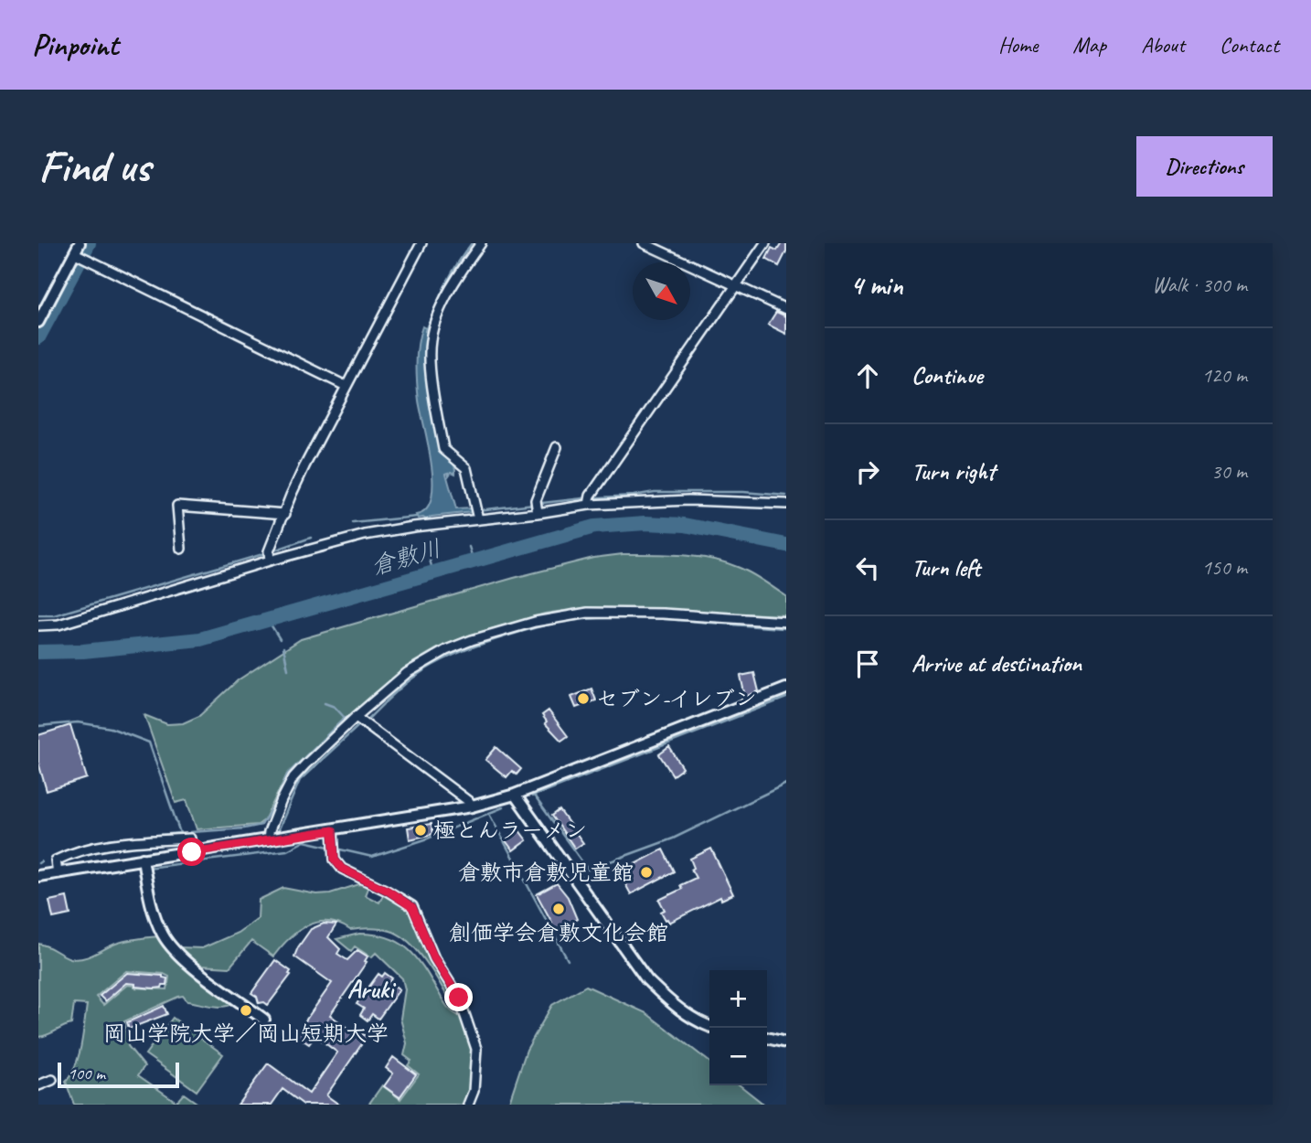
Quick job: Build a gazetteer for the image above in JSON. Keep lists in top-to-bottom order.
{
  "districts": ["Aruki"],
  "water": ["倉敷川"],
  "places": [
    "セブン-イレブン",
    "極とんラーメン",
    "倉敷市倉敷児童館",
    "創価学会倉敷文化会館",
    "岡山学院大学／岡山短期大学"
  ],
  "scale_bar": "100 m",
  "north": "bottom right",
  "page": {
    "header": "Pinpoint",
    "nav": [
      "Home",
      "Map",
      "About",
      "Contact"
    ],
    "buttons": "Directions",
    "title": "Find us",
    "heading": ["4 min", "Walk · 300 m"],
    "list": [
      ["Continue", "120 m"],
      ["Turn right", "30 m"],
      ["Turn left", "150 m"],
      "Arrive at destination"
    ],
    "map_buttons": ["+", "−"],
    "scale": "100 m"
  }
}
